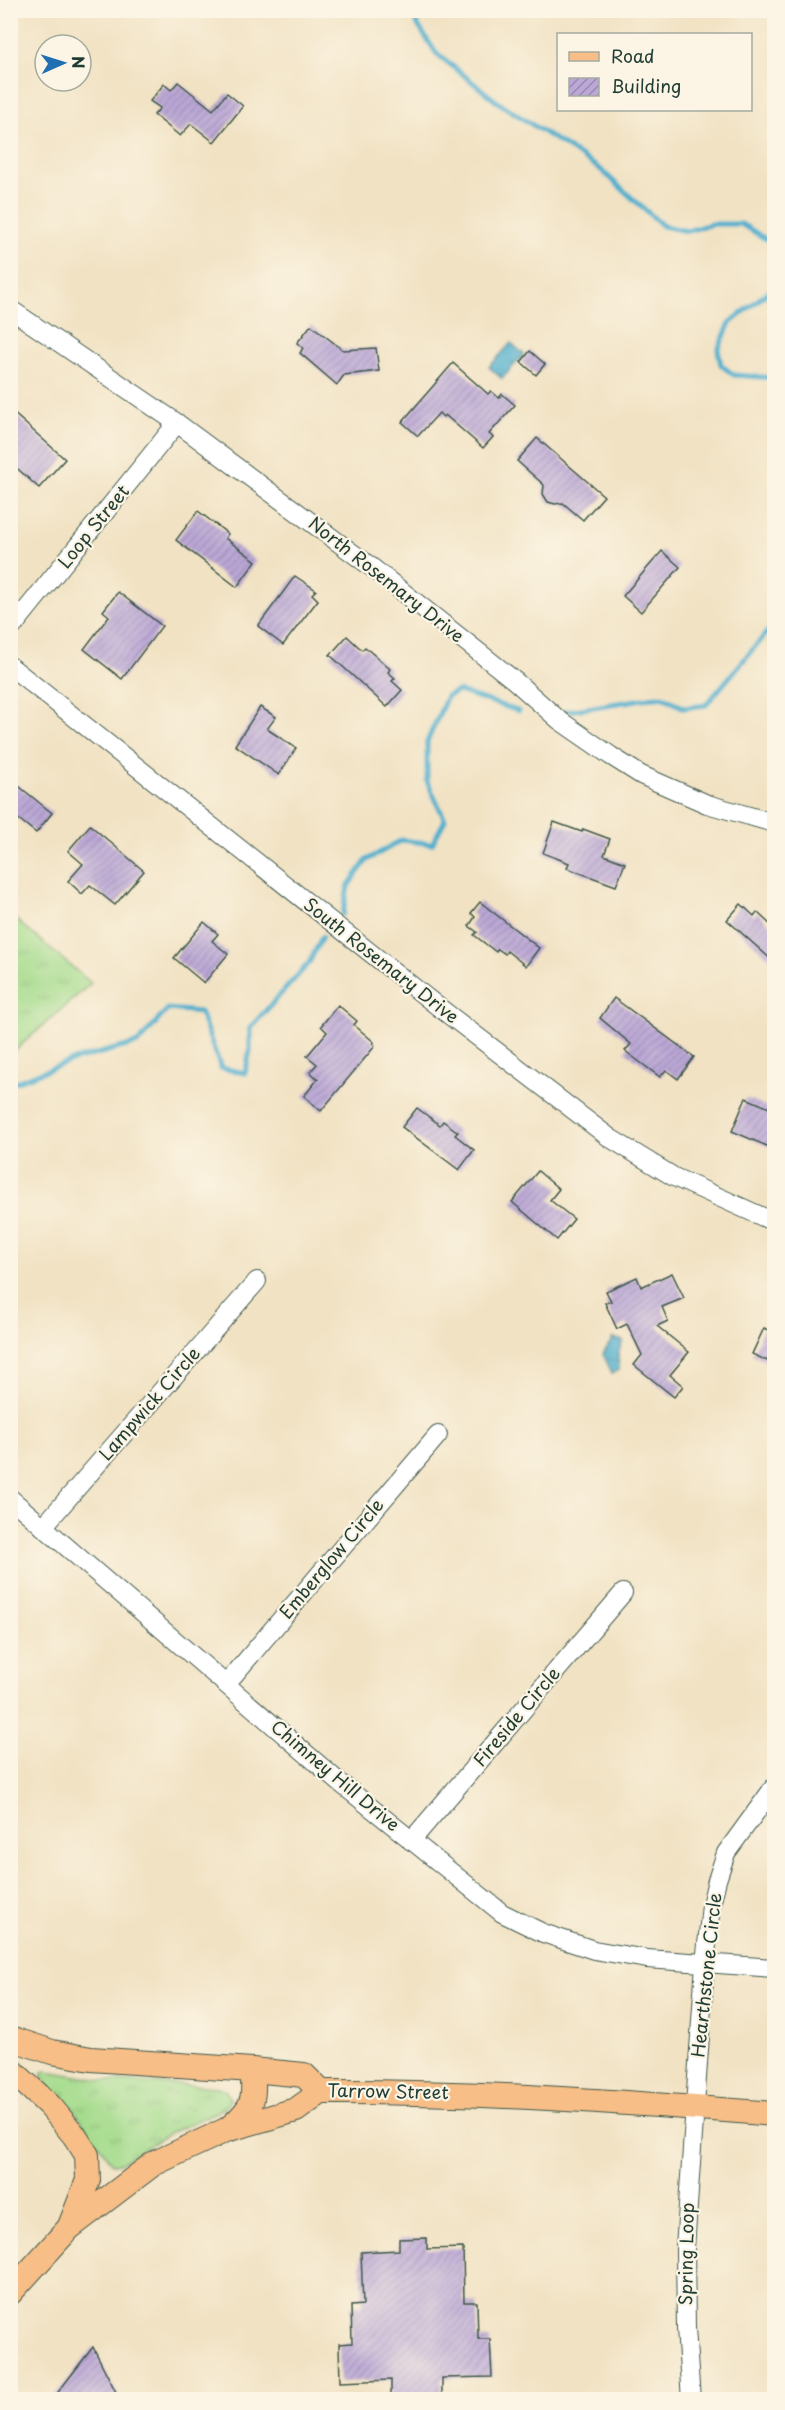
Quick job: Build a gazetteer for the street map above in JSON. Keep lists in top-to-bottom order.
{
  "streets": {
    "main road": ["Tarrow Street"],
    "street": [
      "Loop Street",
      "North Rosemary Drive",
      "South Rosemary Drive",
      "Lampwick Circle",
      "Emberglow Circle",
      "Fireside Circle",
      "Chimney Hill Drive",
      "Hearthstone Circle",
      "Spring Loop"
    ]
  },
  "crossings": [
    ["Loop Street", "North Rosemary Drive"],
    ["Lampwick Circle", "Chimney Hill Drive"],
    ["Emberglow Circle", "Chimney Hill Drive"],
    ["Fireside Circle", "Chimney Hill Drive"],
    ["Chimney Hill Drive", "Hearthstone Circle"],
    ["Hearthstone Circle", "Tarrow Street"],
    ["Hearthstone Circle", "Spring Loop"],
    ["Tarrow Street", "Spring Loop"]
  ],
  "legend": ["Road", "Building"],
  "north": "right"
}
